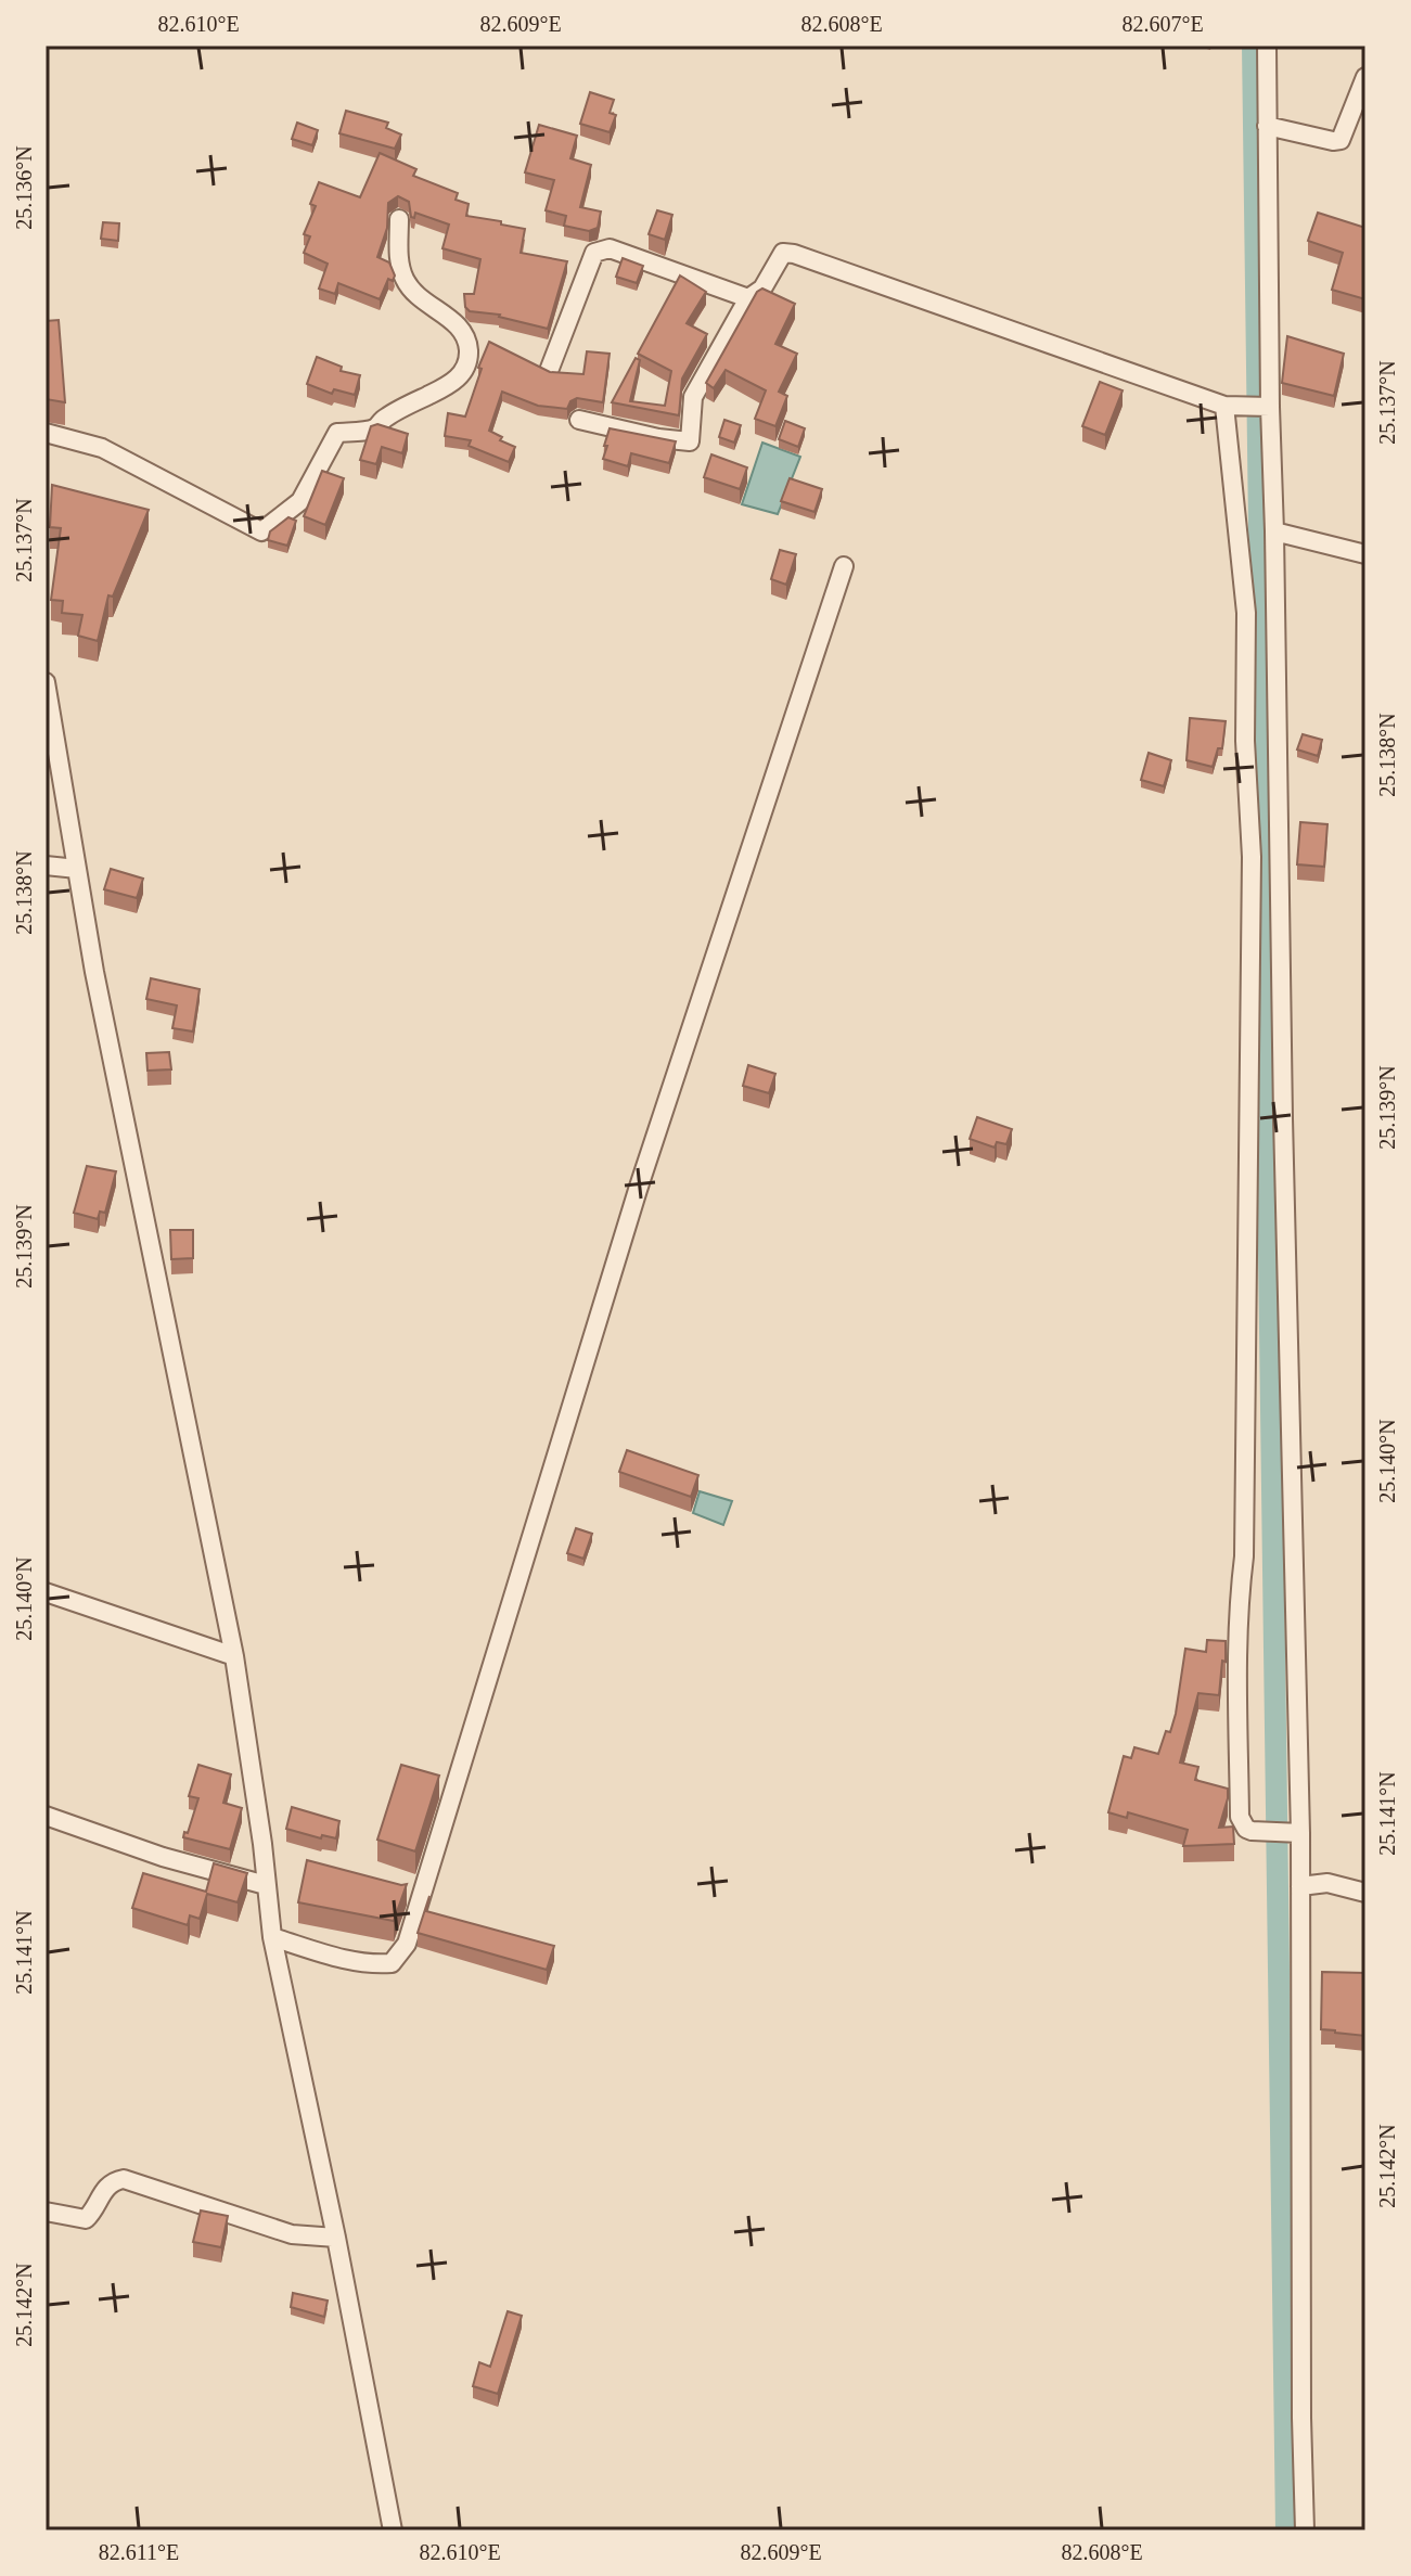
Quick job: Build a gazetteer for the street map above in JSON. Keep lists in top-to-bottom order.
{
  "coordinates": [
    "82.610°E",
    "82.609°E",
    "82.608°E",
    "82.607°E",
    "25.136°N",
    "25.137°N",
    "25.138°N",
    "25.139°N",
    "25.140°N",
    "25.141°N",
    "25.142°N",
    "82.611°E"
  ]
}
